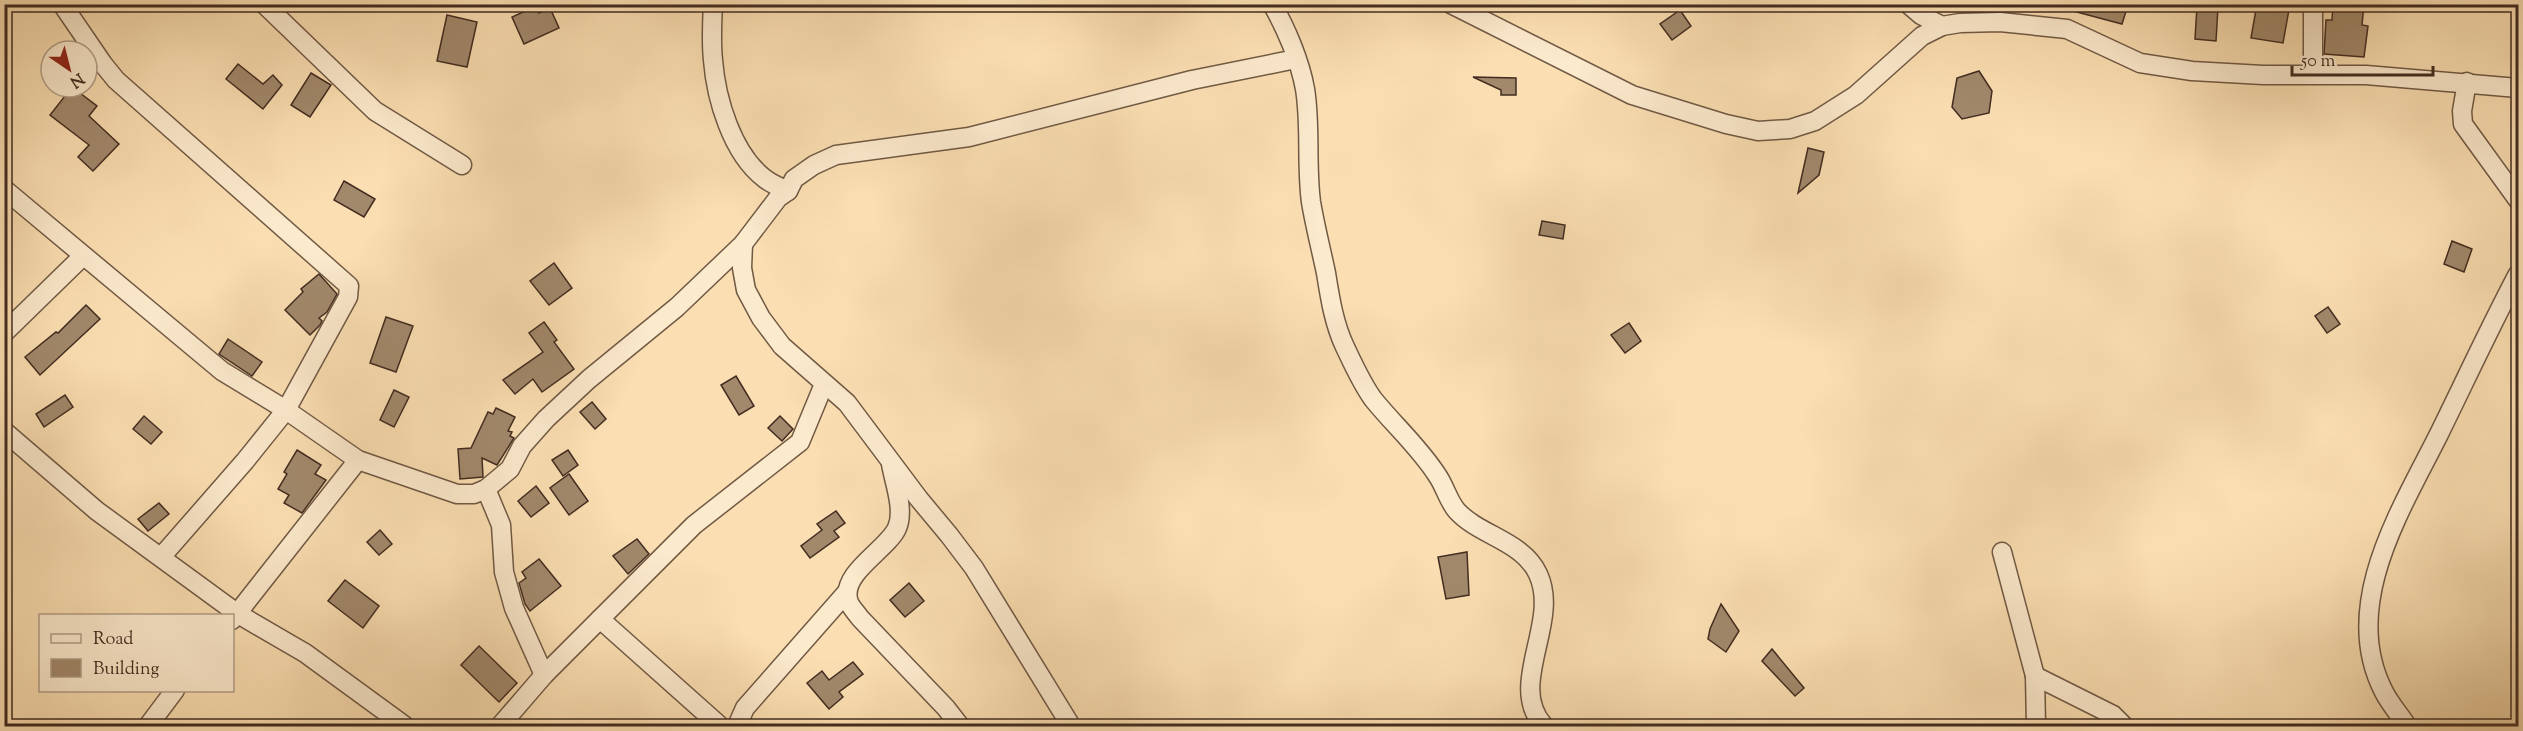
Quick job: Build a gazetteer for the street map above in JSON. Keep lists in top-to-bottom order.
{
  "legend": ["Road", "Building"],
  "scale_bar": "50 m",
  "north": "bottom right"
}
